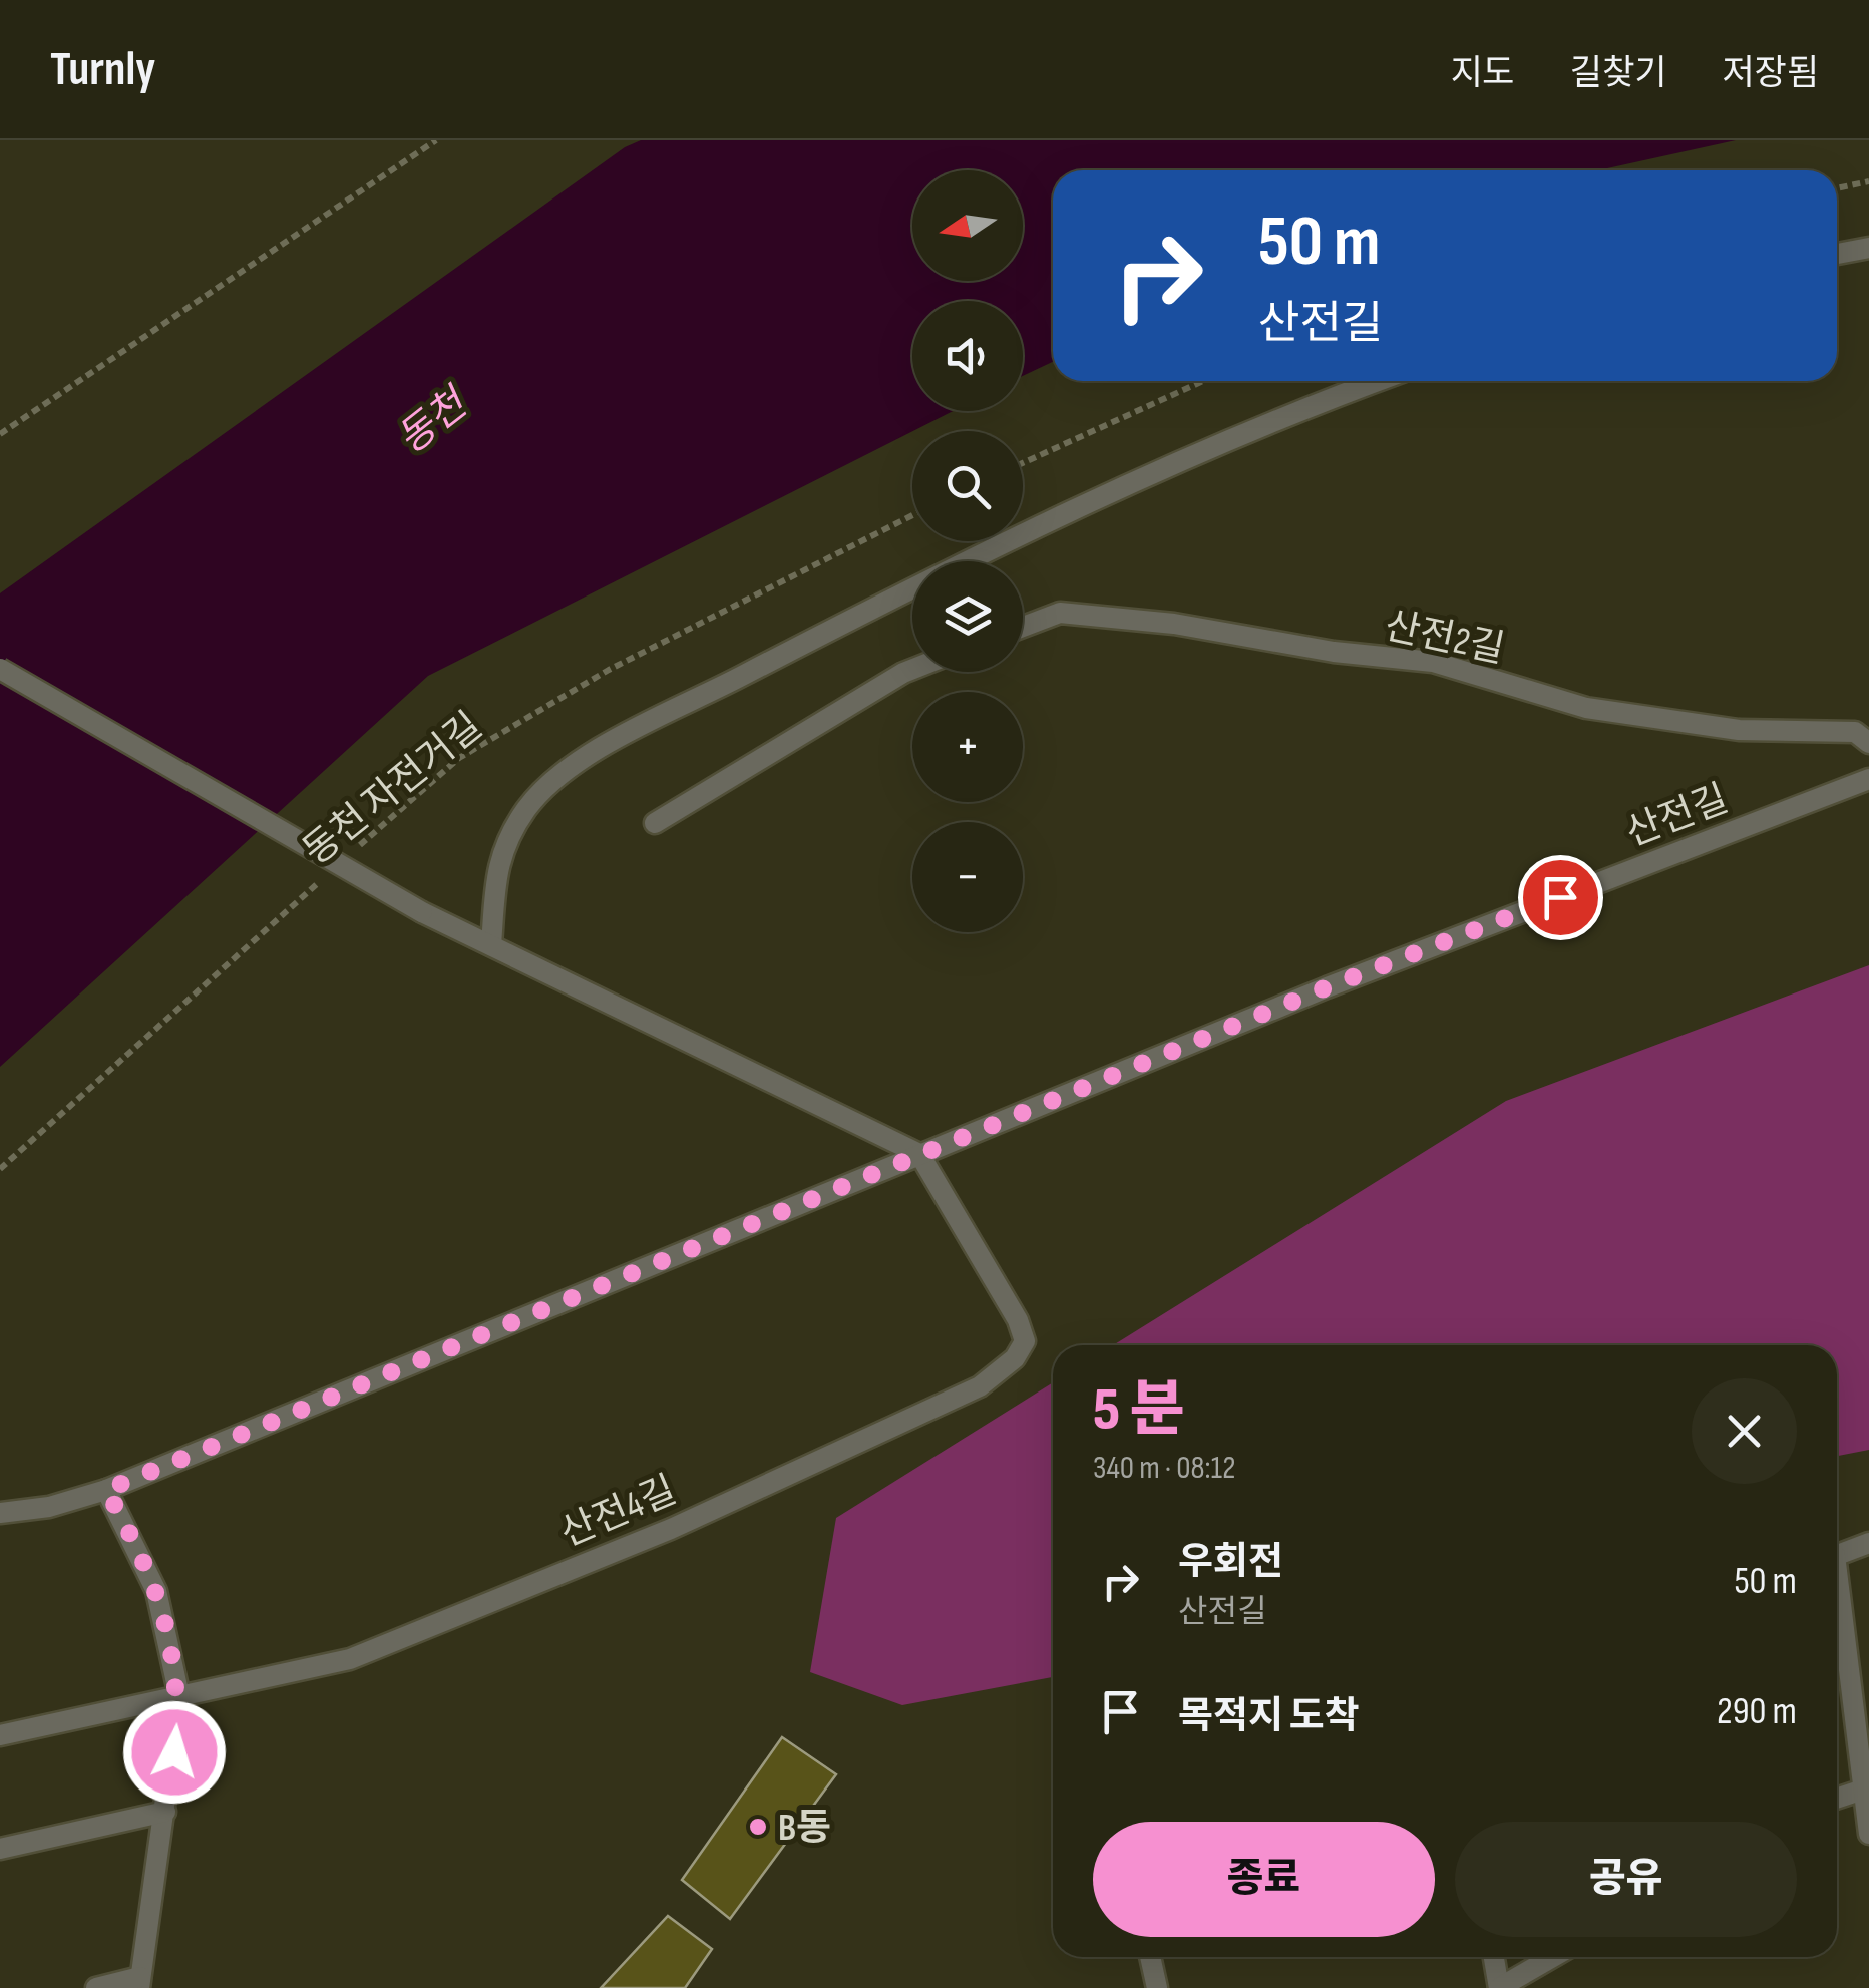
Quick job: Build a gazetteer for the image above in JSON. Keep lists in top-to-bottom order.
{
  "streets": {
    "street": ["산전2길", "산전길", "산전4길"],
    "path": ["동천 자전거길"]
  },
  "crossings": [
    ["산전길", "산전4길"]
  ],
  "water": ["동천"],
  "places": ["B동"],
  "north": "left",
  "page": {
    "header": "Turnly",
    "nav": ["지도", "길찾기", "저장됨"],
    "map_buttons": ["+", "−"],
    "turn": ["50 m", "산전길"],
    "heading": ["5 분", "340 m · 08:12"],
    "list": [
      {
        "name": "우회전",
        "note": "산전길",
        "value": "50 m"
      },
      {
        "name": "목적지 도착",
        "value": "290 m"
      }
    ],
    "buttons": ["종료", "공유"]
  }
}
